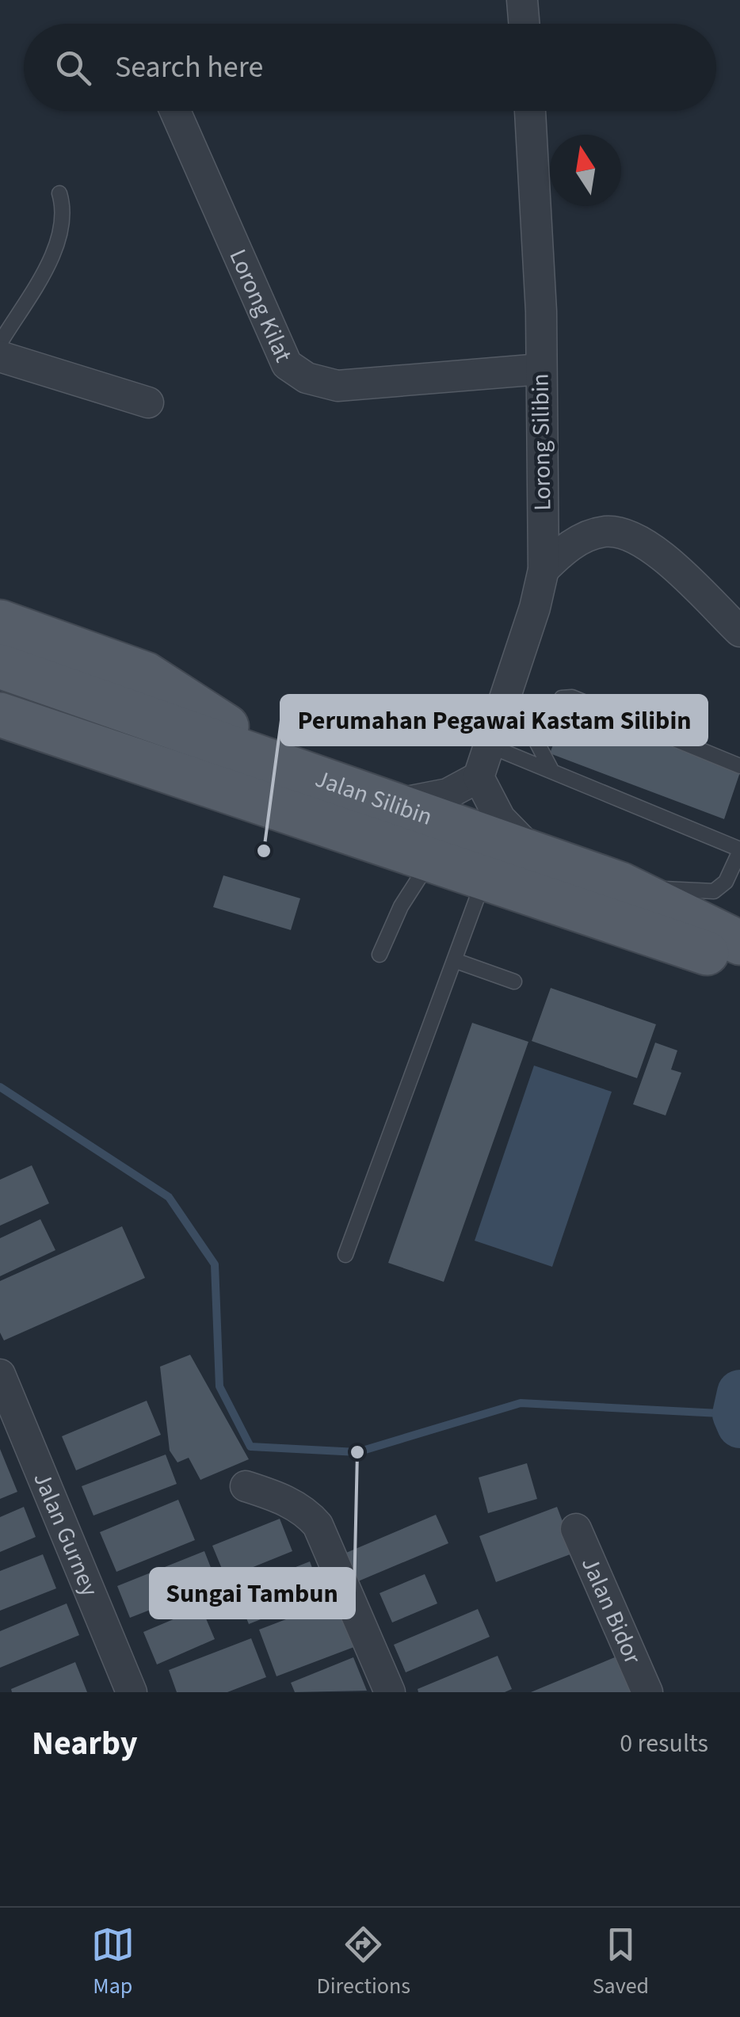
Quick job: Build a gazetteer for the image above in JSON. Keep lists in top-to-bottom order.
{
  "streets": {
    "main road": ["Jalan Silibin"],
    "street": [
      "Lorong Kilat",
      "Lorong Silibin",
      "Jalan Gurney",
      "Jalan Bidor"
    ]
  },
  "crossings": [
    ["Lorong Kilat", "Lorong Silibin"]
  ],
  "places": ["Perumahan Pegawai Kastam Silibin", "Sungai Tambun"],
  "north": "top",
  "page": {
    "search": "Search here",
    "heading": ["Nearby", "0 results"],
    "nav": ["Map", "Directions", "Saved"]
  }
}
